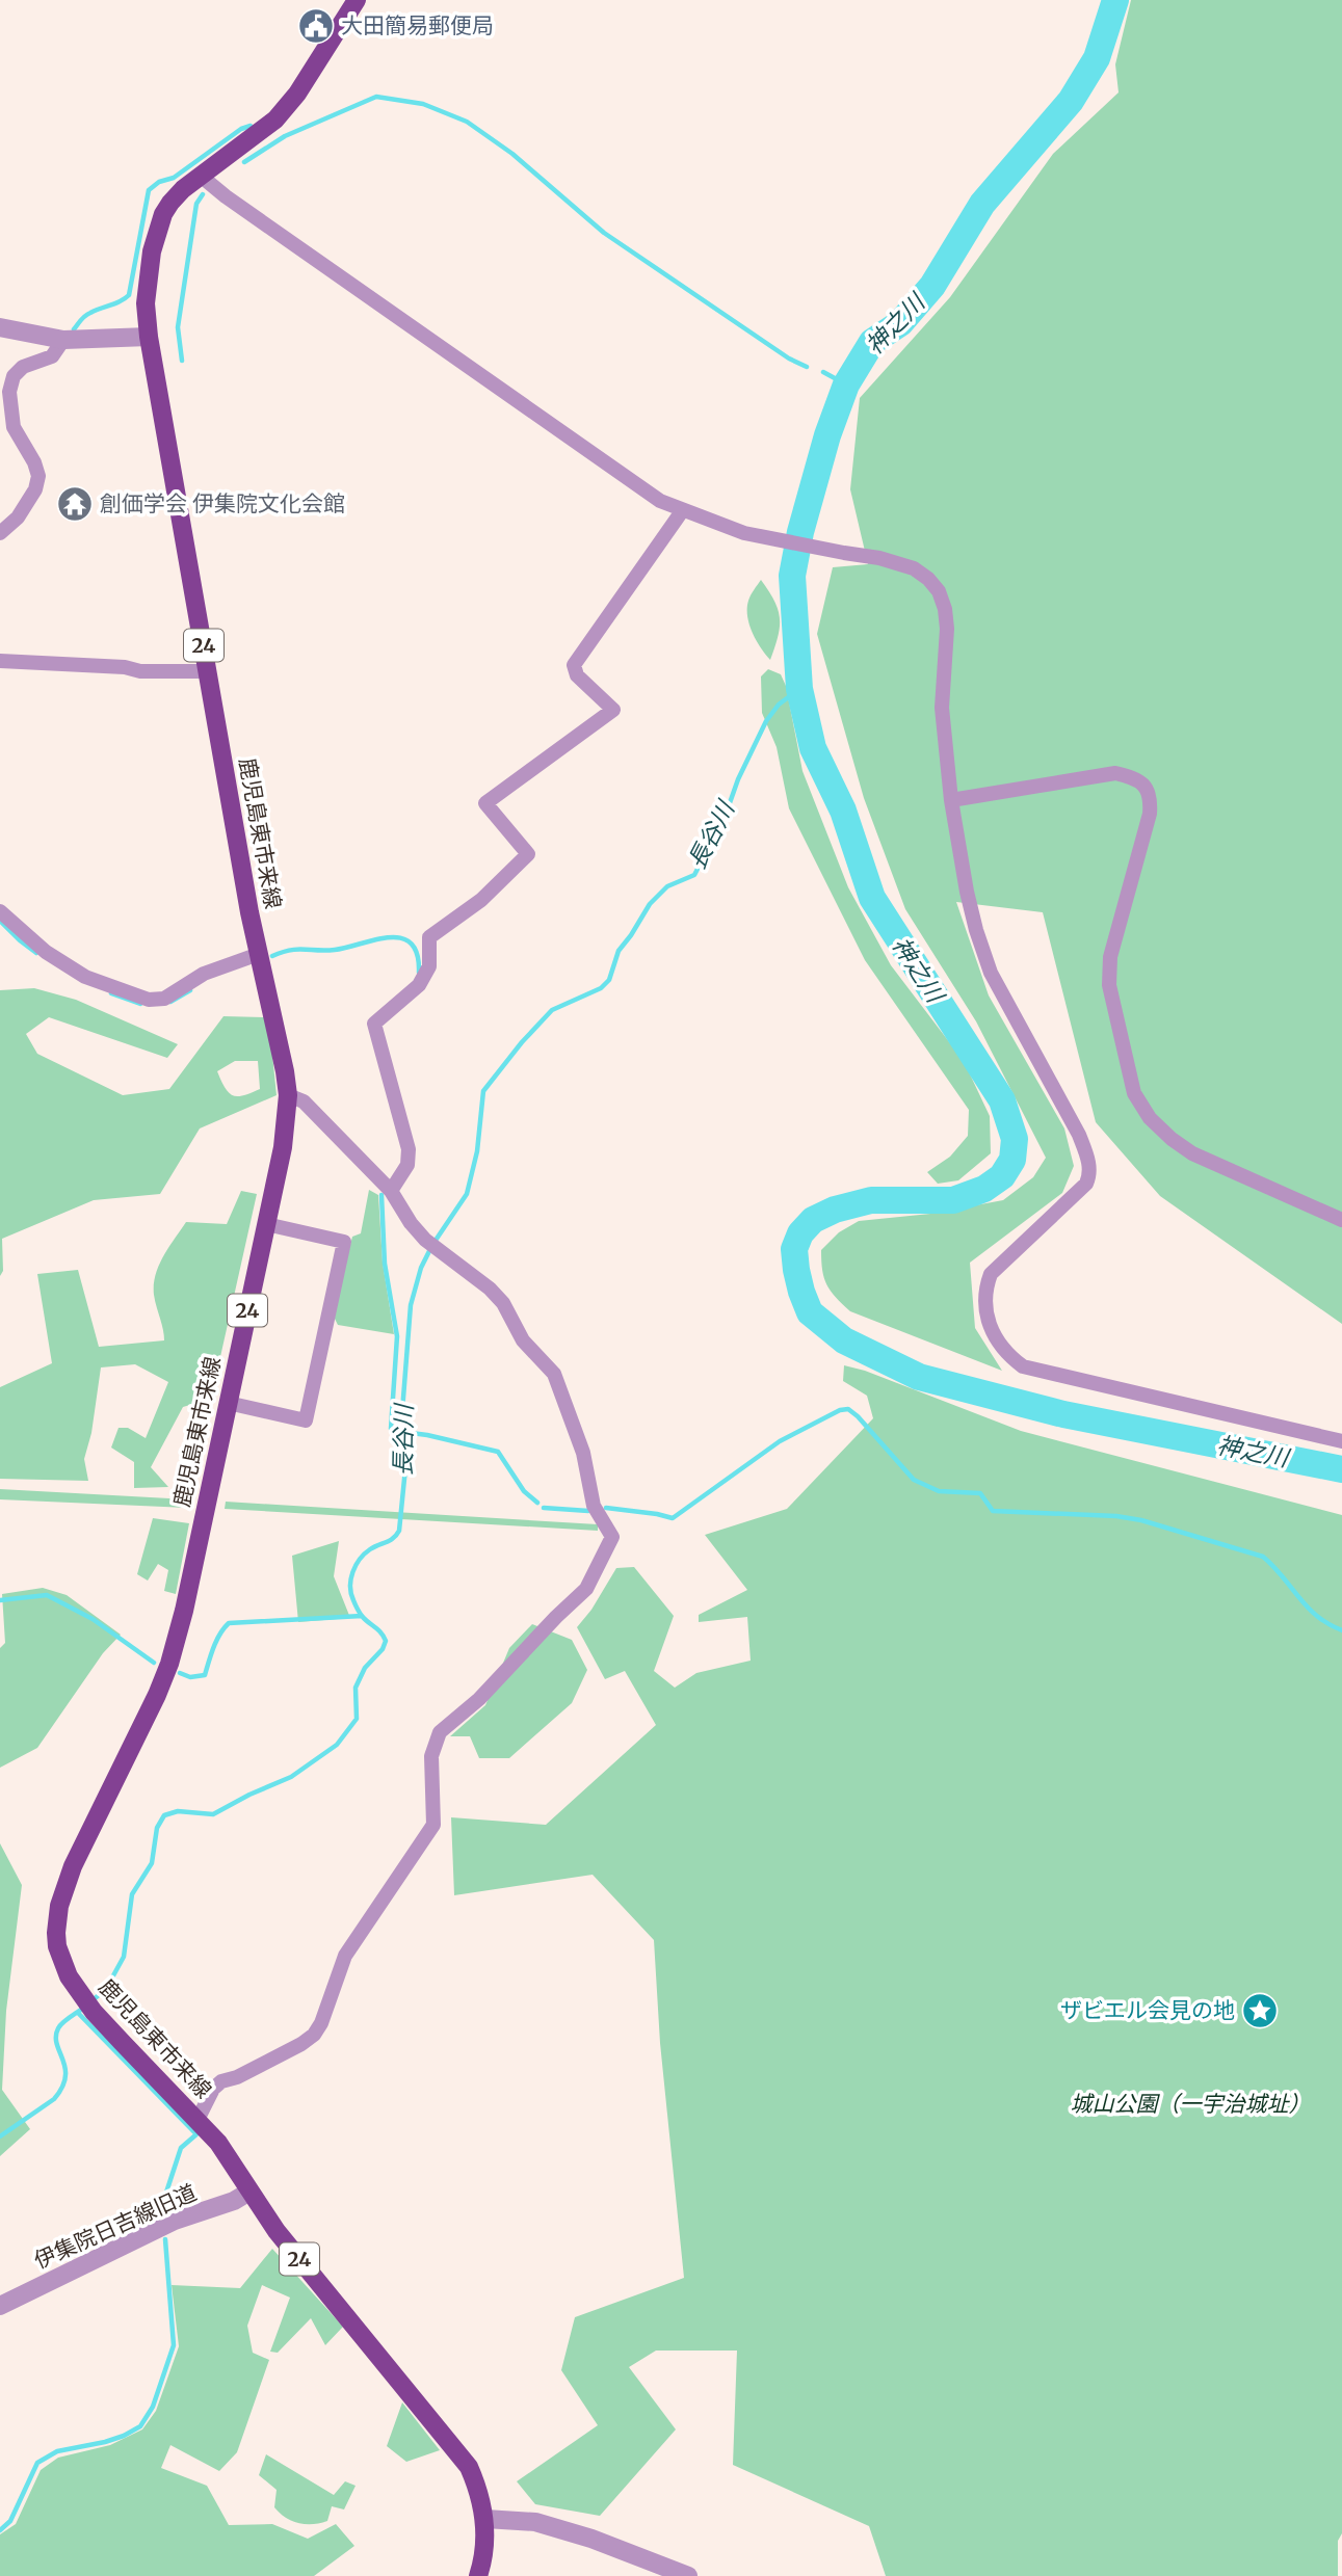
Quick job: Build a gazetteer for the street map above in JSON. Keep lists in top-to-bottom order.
{
  "streets": {
    "main road": ["24", "鹿児島東市来線"],
    "street": ["伊集院日吉線旧道"]
  },
  "crossings": [
    ["鹿児島東市来線", "伊集院日吉線旧道"]
  ],
  "water": ["神之川", "長谷川"],
  "parks": ["城山公園（一宇治城址）"],
  "places": {
    "public building": ["大田簡易郵便局"],
    "temple": ["創価学会 伊集院文化会館"],
    "place": ["ザビエル会見の地"]
  }
}
